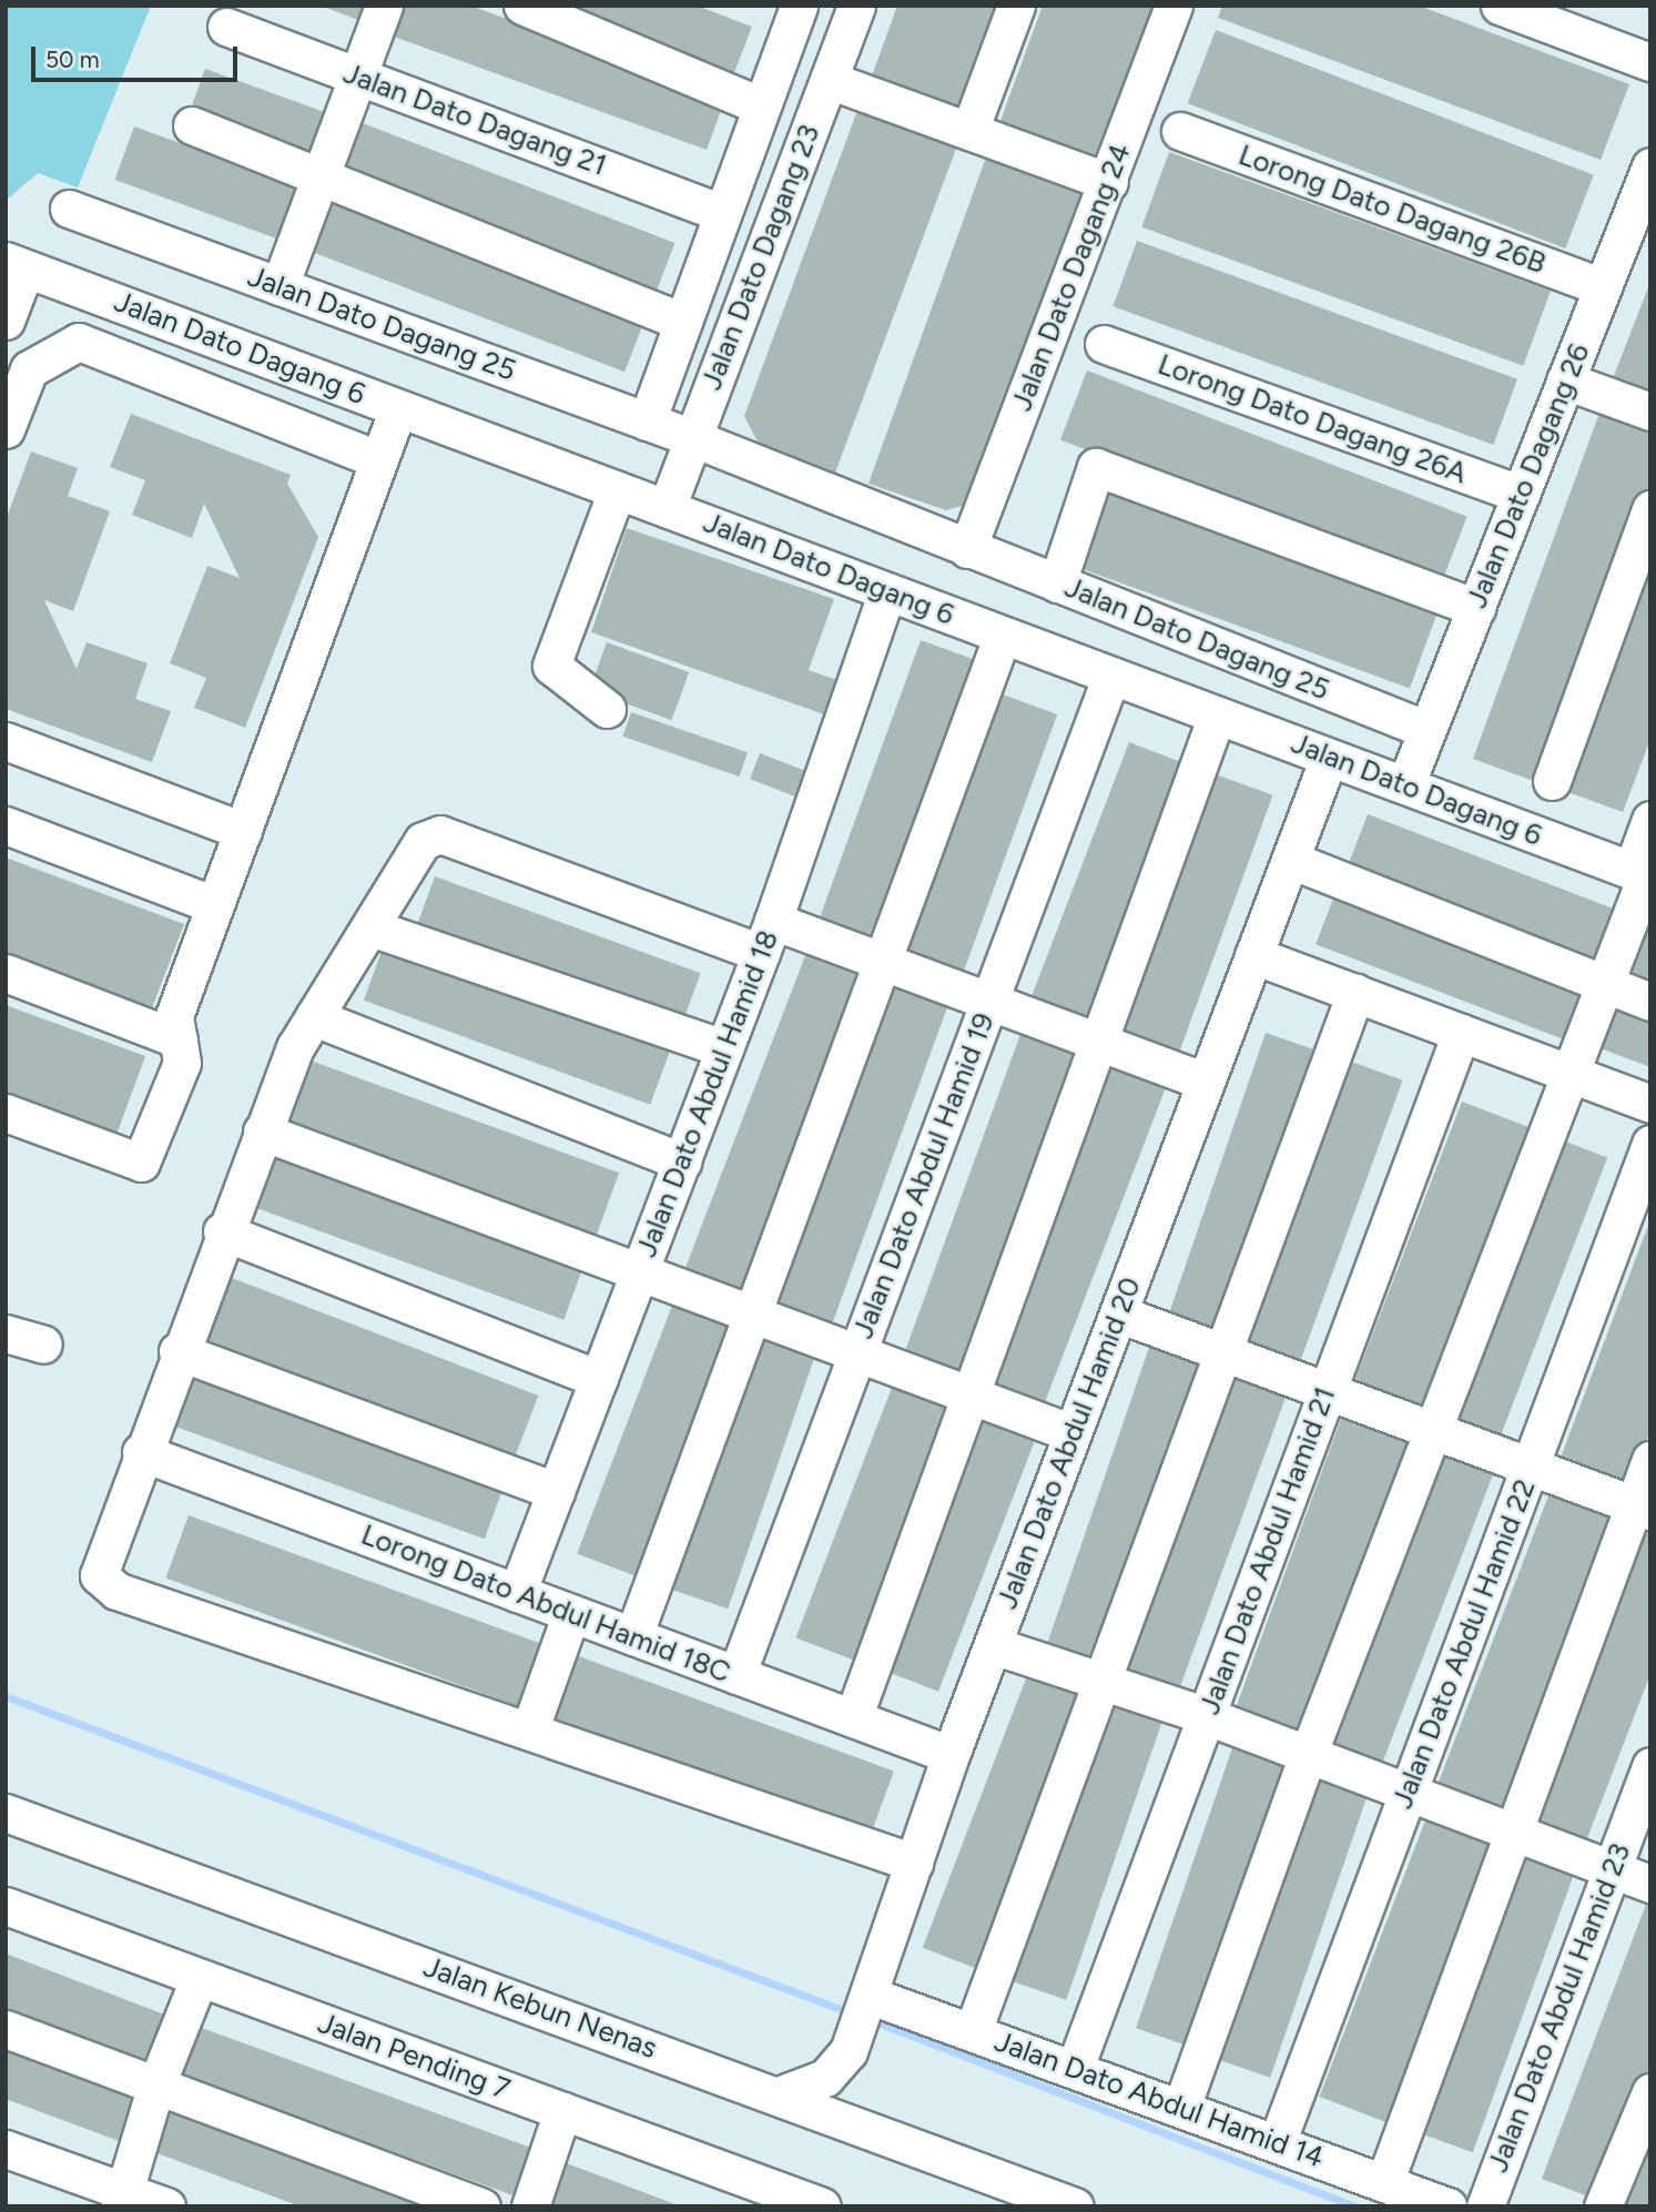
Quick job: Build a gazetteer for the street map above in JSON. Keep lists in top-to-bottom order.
{
  "streets": {
    "street": [
      "Jalan Dato Dagang 21",
      "Lorong Dato Dagang 26B",
      "Jalan Dato Dagang 23",
      "Jalan Dato Dagang 24",
      "Jalan Dato Dagang 25",
      "Jalan Dato Dagang 6",
      "Lorong Dato Dagang 26A",
      "Jalan Dato Dagang 26",
      "Jalan Dato Abdul Hamid 18",
      "Jalan Dato Abdul Hamid 19",
      "Jalan Dato Abdul Hamid 20",
      "Jalan Dato Abdul Hamid 21",
      "Lorong Dato Abdul Hamid 18C",
      "Jalan Dato Abdul Hamid 22",
      "Jalan Kebun Nenas",
      "Jalan Dato Abdul Hamid 23",
      "Jalan Pending 7",
      "Jalan Dato Abdul Hamid 14"
    ]
  },
  "crossings": [
    ["Jalan Dato Dagang 21", "Jalan Dato Dagang 23"],
    ["Lorong Dato Dagang 26B", "Jalan Dato Dagang 26"],
    ["Jalan Dato Dagang 23", "Jalan Dato Dagang 25"],
    ["Jalan Dato Dagang 23", "Jalan Dato Dagang 6"],
    ["Jalan Dato Dagang 24", "Jalan Dato Dagang 25"],
    ["Jalan Dato Dagang 25", "Jalan Dato Dagang 26"],
    ["Jalan Dato Dagang 6", "Jalan Dato Dagang 26"],
    ["Jalan Dato Dagang 6", "Jalan Dato Abdul Hamid 18"],
    ["Jalan Dato Dagang 6", "Jalan Dato Abdul Hamid 19"],
    ["Jalan Dato Dagang 6", "Jalan Dato Abdul Hamid 20"],
    ["Lorong Dato Dagang 26A", "Jalan Dato Dagang 26"],
    ["Jalan Dato Abdul Hamid 18", "Lorong Dato Abdul Hamid 18C"],
    ["Jalan Dato Abdul Hamid 19", "Lorong Dato Abdul Hamid 18C"],
    ["Jalan Dato Abdul Hamid 20", "Lorong Dato Abdul Hamid 18C"],
    ["Jalan Dato Abdul Hamid 20", "Jalan Kebun Nenas"],
    ["Jalan Dato Abdul Hamid 20", "Jalan Dato Abdul Hamid 14"],
    ["Jalan Dato Abdul Hamid 21", "Jalan Dato Abdul Hamid 14"],
    ["Jalan Dato Abdul Hamid 22", "Jalan Dato Abdul Hamid 14"]
  ],
  "scale_bar": "50 m"
}
